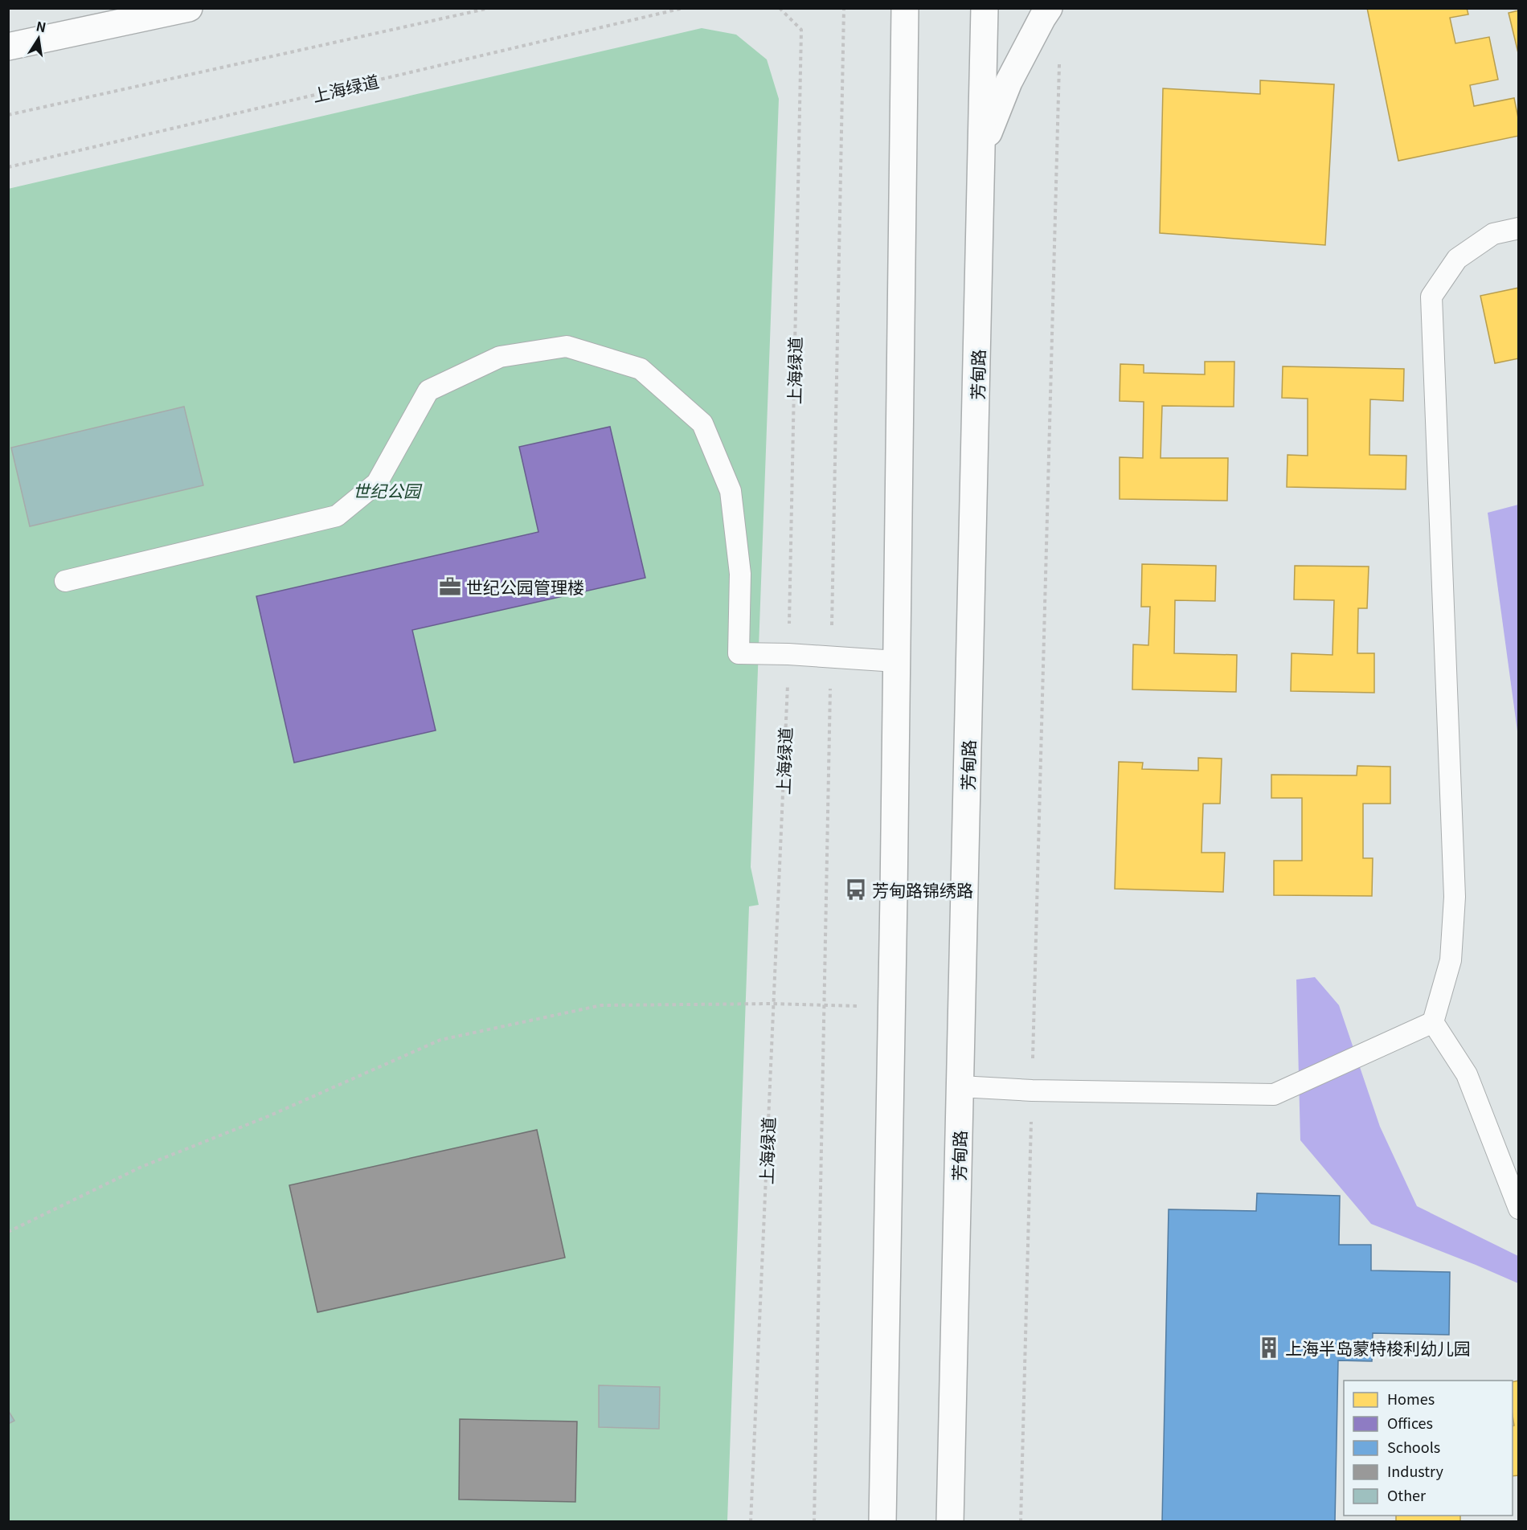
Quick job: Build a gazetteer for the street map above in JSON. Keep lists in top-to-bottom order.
{
  "streets": {
    "main road": ["芳甸路"],
    "path": ["上海绿道"]
  },
  "parks": ["世纪公园"],
  "places": {
    "office": ["世纪公园管理楼"],
    "bus stop": ["芳甸路锦绣路"],
    "building": ["上海半岛蒙特梭利幼儿园"]
  },
  "legend": [
    "Homes",
    "Offices",
    "Schools",
    "Industry",
    "Other"
  ],
  "north": "top"
}
